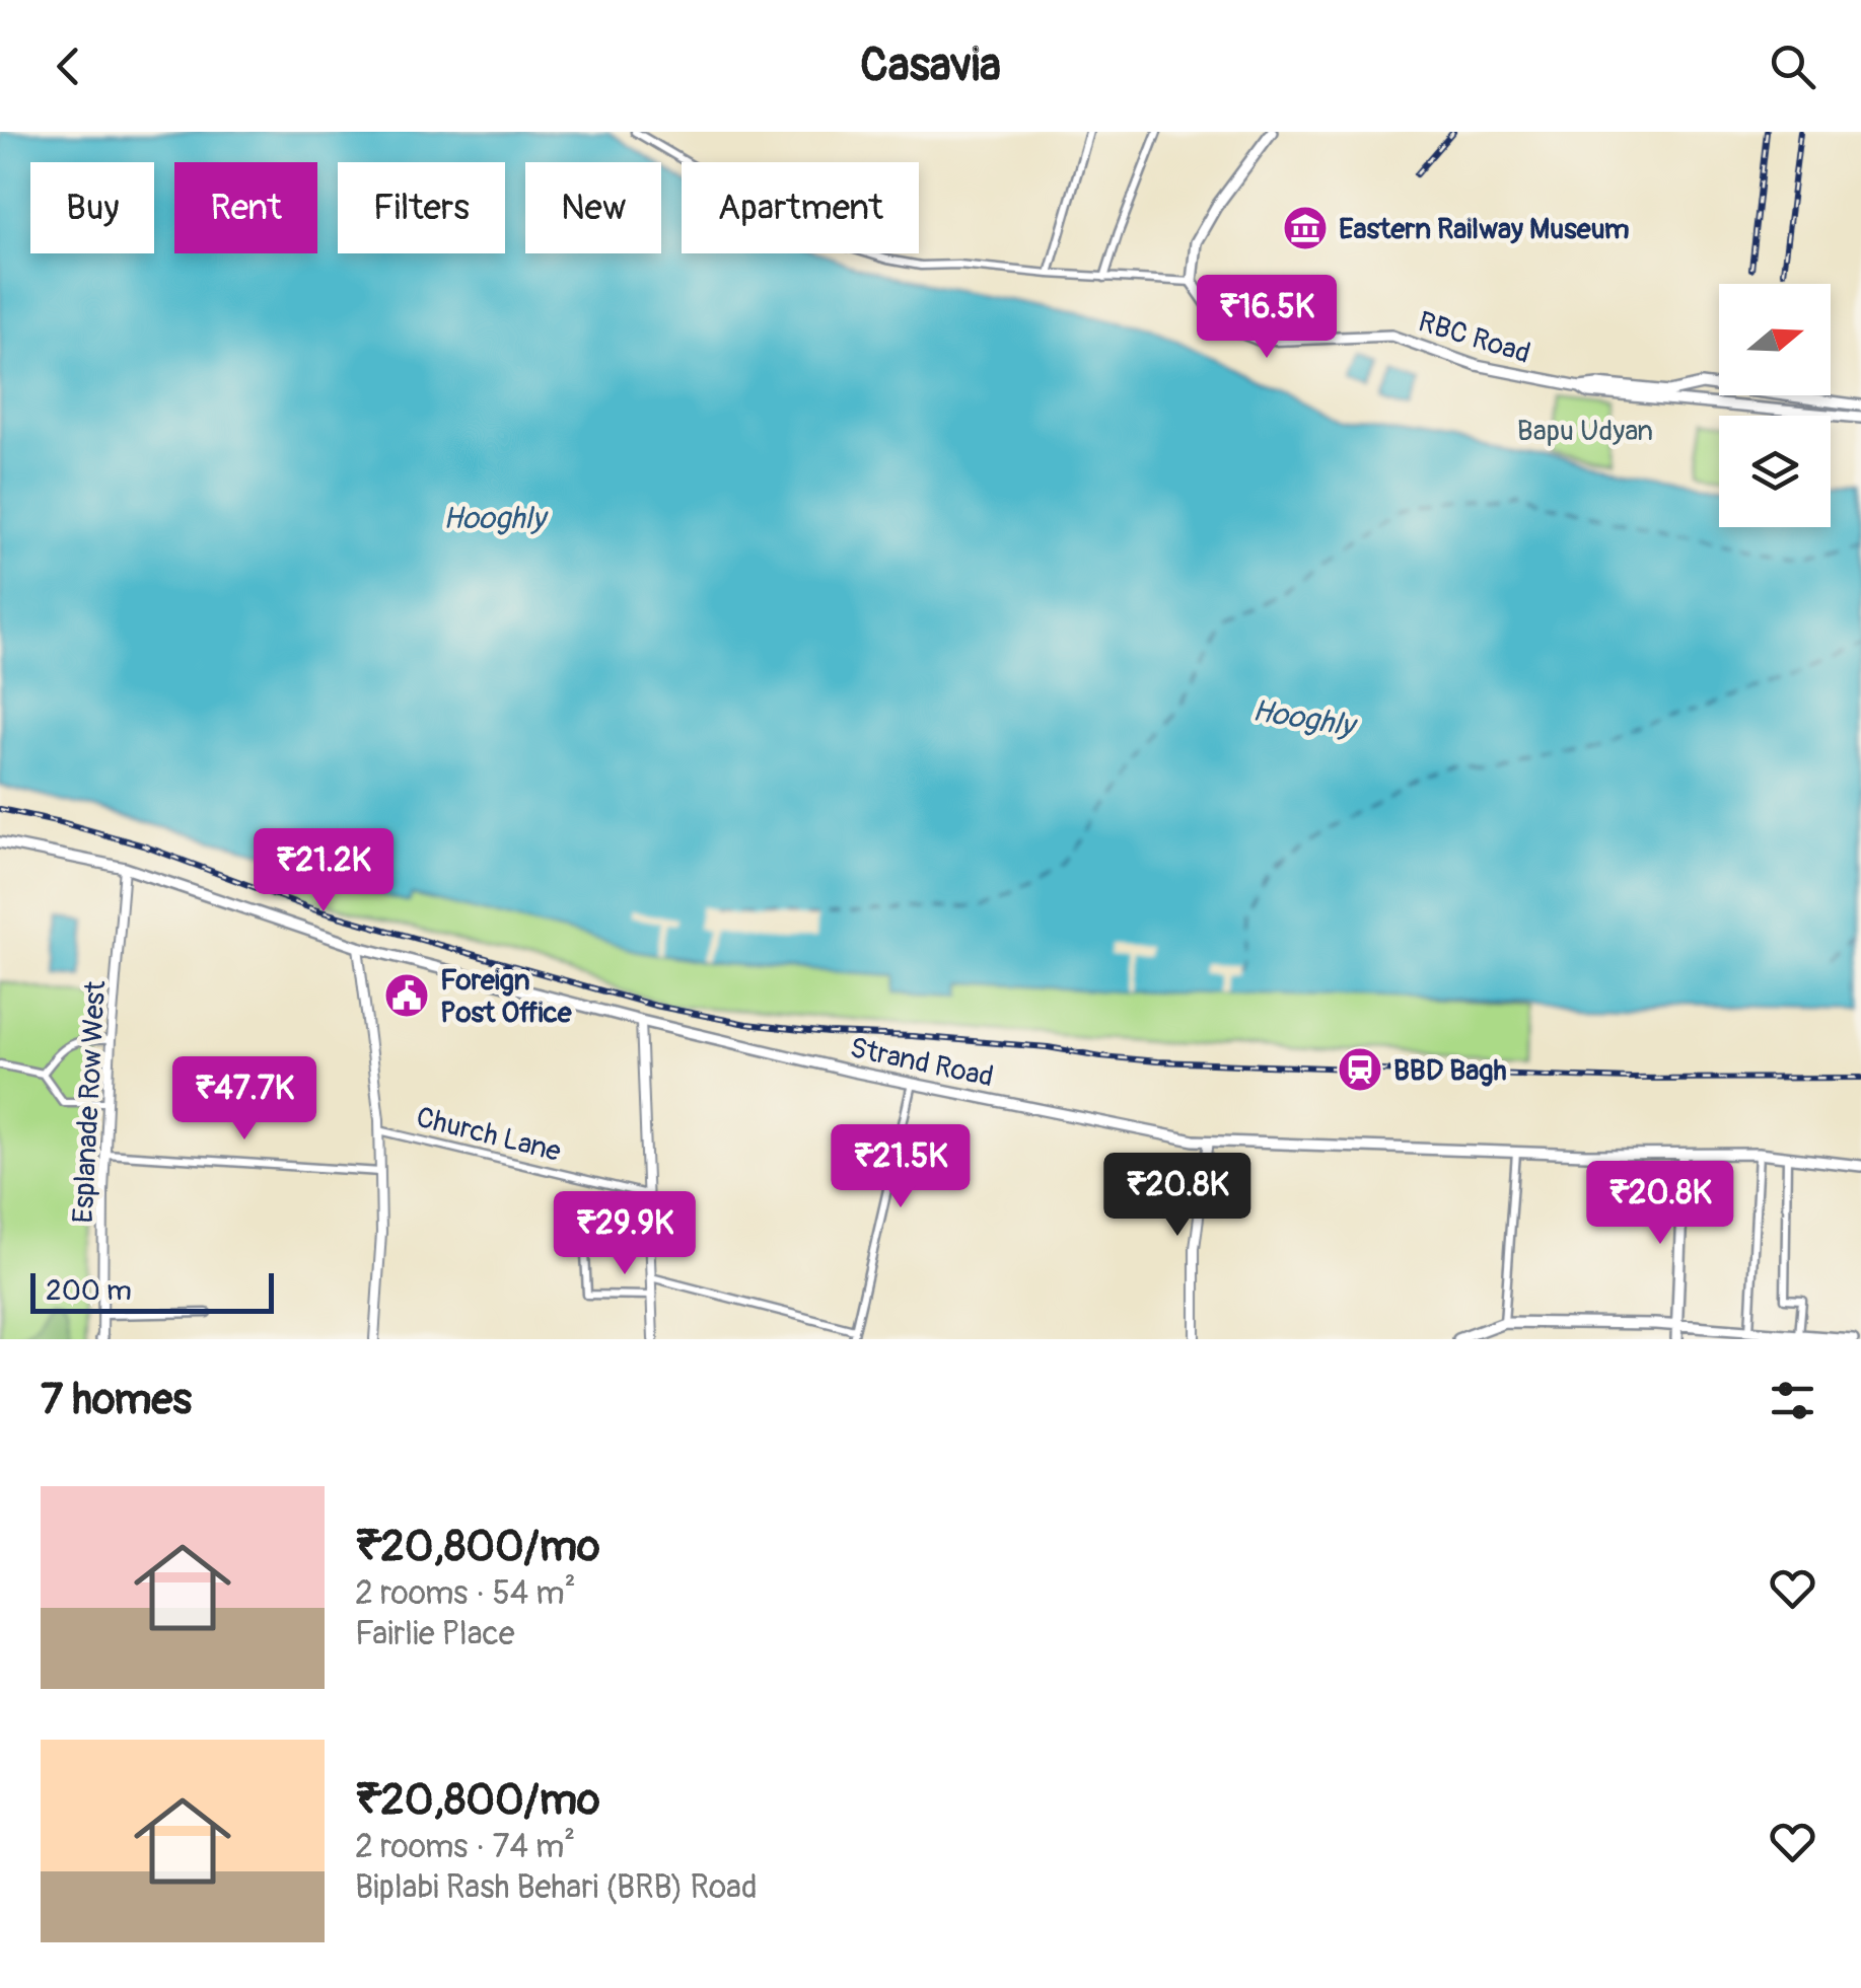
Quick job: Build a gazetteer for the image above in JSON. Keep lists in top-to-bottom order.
{
  "streets": {
    "main road": ["RBC Road", "Strand Road"],
    "street": ["Esplanade Row West", "Church Lane"]
  },
  "crossings": [
    ["Strand Road", "Esplanade Row West"]
  ],
  "water": ["Hooghly"],
  "parks": ["Bapu Udyan"],
  "places": {
    "museum": ["Eastern Railway Museum"],
    "public building": ["Foreign Post Office"],
    "station": ["BBD Bagh"]
  },
  "scale_bar": "200 m",
  "north": "right",
  "page": {
    "header": "Casavia",
    "chip": [
      "Buy",
      "Rent",
      "Filters",
      "New",
      "Apartment"
    ],
    "price": [
      "₹16.5K",
      "₹21.2K",
      "₹47.7K",
      "₹21.5K",
      "₹20.8K",
      "₹20.8K",
      "₹29.9K"
    ],
    "scale": "200 m",
    "heading": "7 homes",
    "list": [
      {
        "name": "₹20,800/mo",
        "note": "2 rooms · 54 m² · Fairlie Place"
      },
      {
        "name": "₹20,800/mo",
        "note": "2 rooms · 74 m² · Biplabi Rash Behari (BRB) Road"
      }
    ]
  }
}
